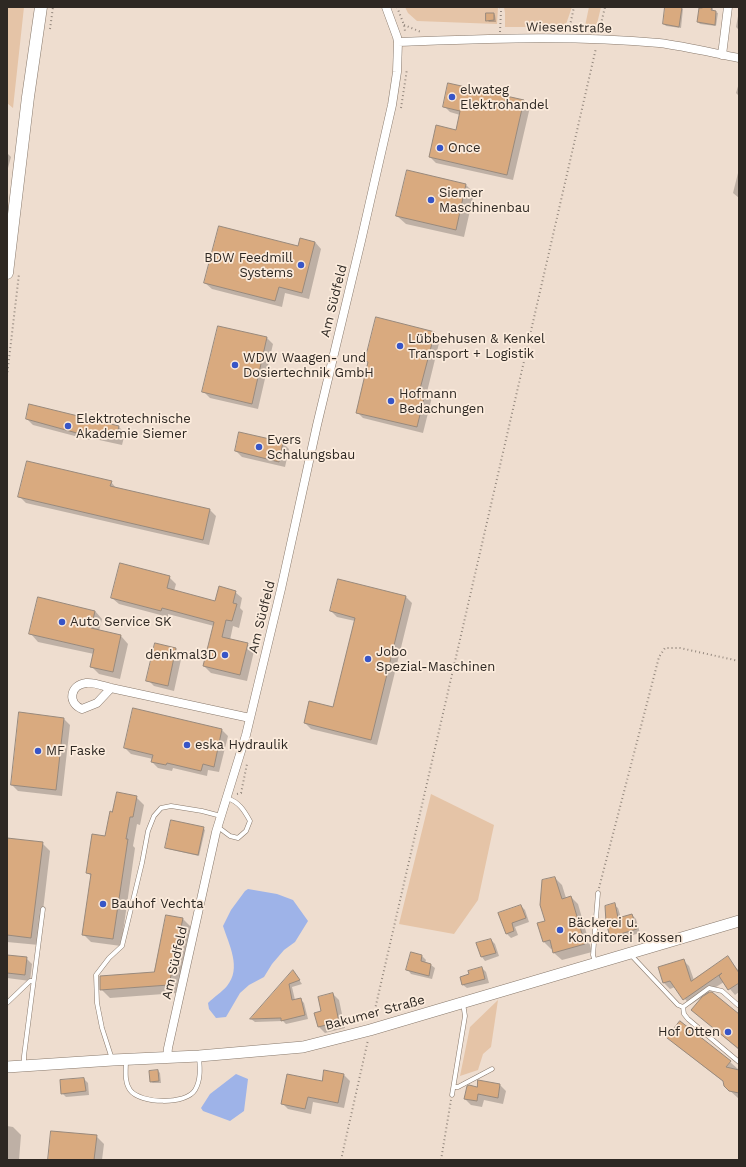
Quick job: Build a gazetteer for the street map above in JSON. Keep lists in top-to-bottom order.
{
  "streets": {
    "street": ["Wiesenstraße", "Am Südfeld", "Bakumer Straße"]
  },
  "crossings": [
    ["Wiesenstraße", "Am Südfeld"],
    ["Am Südfeld", "Bakumer Straße"]
  ],
  "places": [
    "elwateg Elektrohandel",
    "Once",
    "Siemer Maschinenbau",
    "BDW Feedmill Systems",
    "Lübbehusen & Kenkel Transport + Logistik",
    "WDW Waagen- und Dosiertechnik GmbH",
    "Hofmann Bedachungen",
    "Elektrotechnische Akademie Siemer",
    "Evers Schalungsbau",
    "Auto Service SK",
    "denkmal3D",
    "Jobo Spezial-Maschinen",
    "eska Hydraulik",
    "MF Faske",
    "Bauhof Vechta",
    "Bäckerei u. Konditorei Kossen",
    "Hof Otten"
  ]
}
